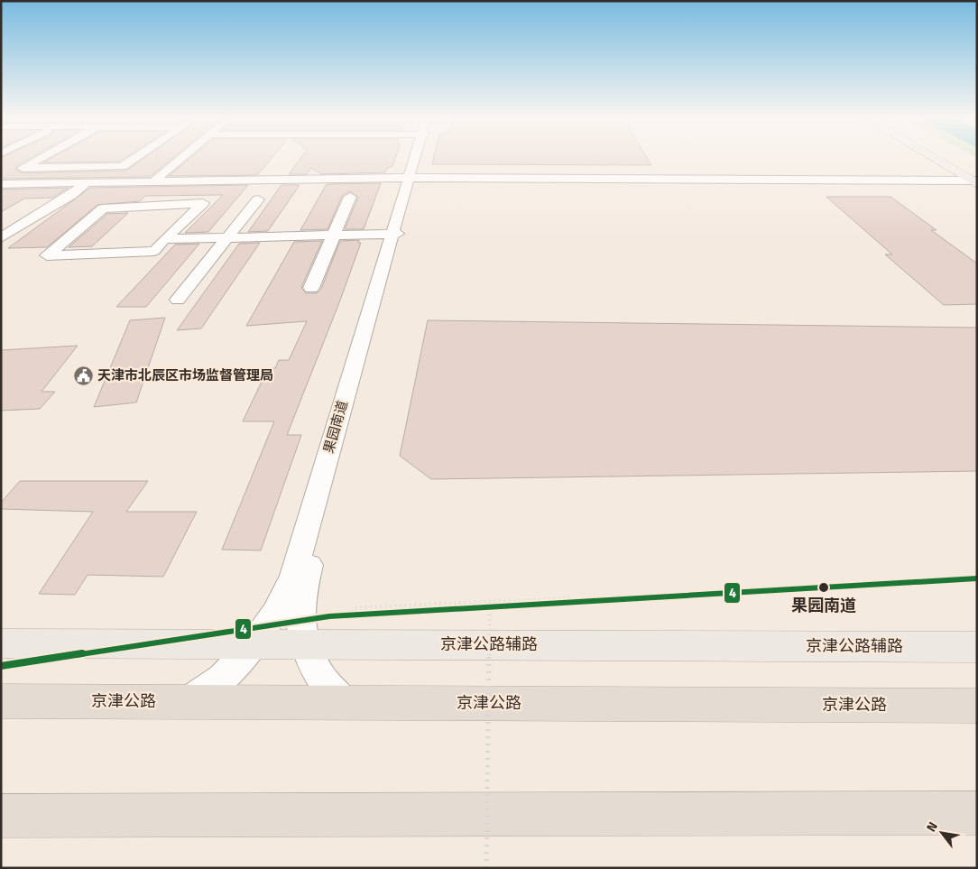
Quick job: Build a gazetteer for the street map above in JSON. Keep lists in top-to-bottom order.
{
  "streets": {
    "highway": ["京津公路"],
    "main road": ["京津公路辅路"],
    "street": ["果园南道"]
  },
  "crossings": [
    ["果园南道", "京津公路辅路"],
    ["果园南道", "京津公路"]
  ],
  "places": {
    "public building": ["天津市北辰区市场监督管理局"],
    "other": ["果园南道"]
  },
  "lines": ["transit line 4"],
  "north": "top left"
}
